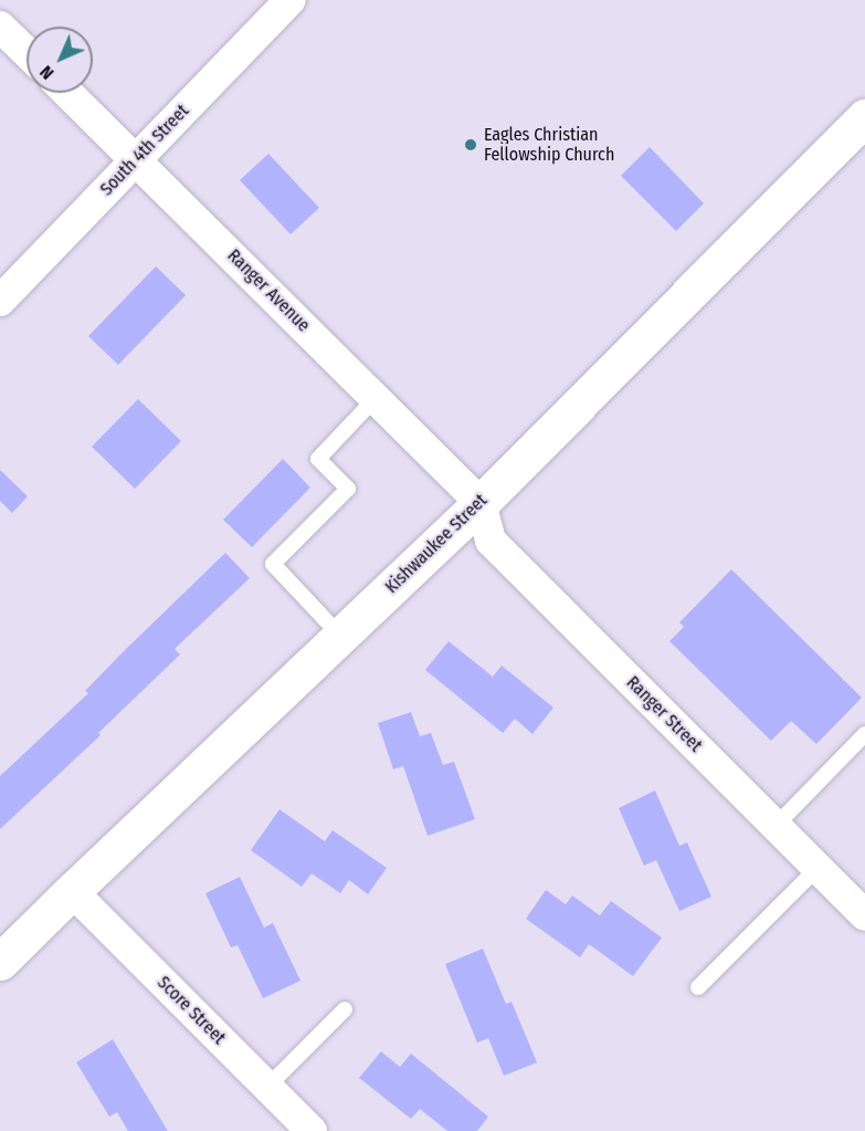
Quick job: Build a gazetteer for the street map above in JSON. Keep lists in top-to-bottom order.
{
  "streets": {
    "street": [
      "South 4th Street",
      "Ranger Avenue",
      "Kishwaukee Street",
      "Ranger Street",
      "Score Street"
    ]
  },
  "crossings": [
    ["South 4th Street", "Ranger Avenue"],
    ["Ranger Avenue", "Kishwaukee Street"],
    ["Ranger Avenue", "Ranger Street"],
    ["Kishwaukee Street", "Ranger Street"],
    ["Kishwaukee Street", "Score Street"]
  ],
  "places": ["Eagles Christian Fellowship Church"],
  "north": "bottom left"
}
